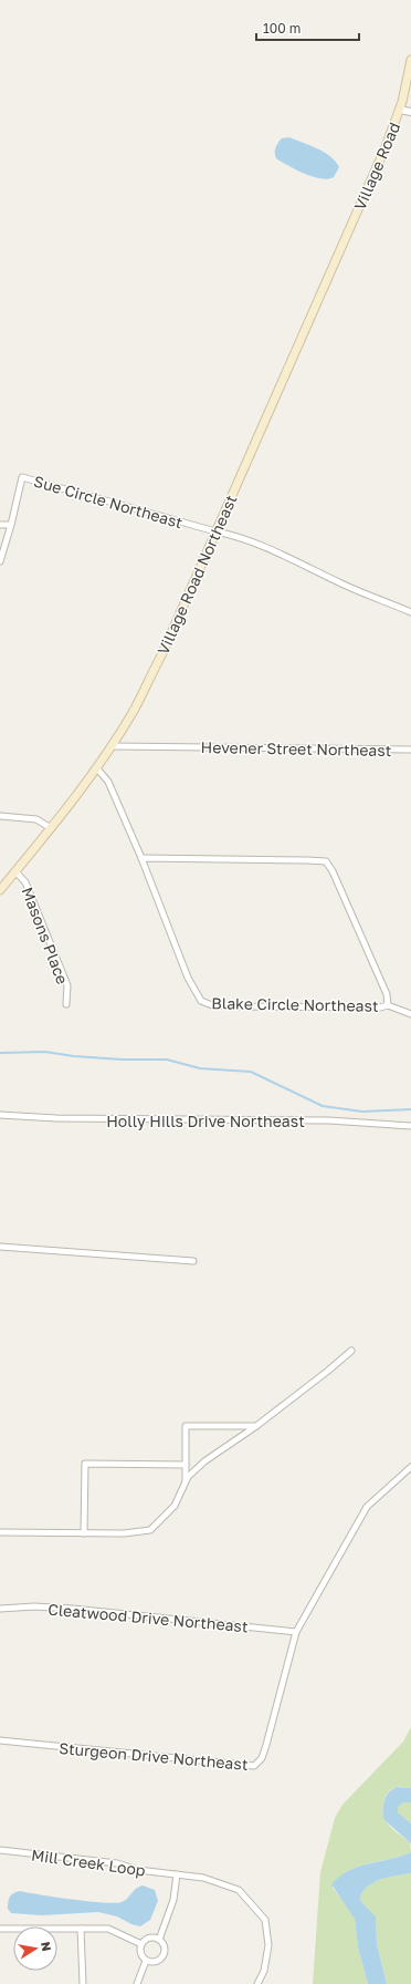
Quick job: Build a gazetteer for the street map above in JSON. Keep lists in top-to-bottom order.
{
  "streets": {
    "main road": ["Village Road", "Village Road Northeast"],
    "street": [
      "Sue Circle Northeast",
      "Hevener Street Northeast",
      "Masons Place",
      "Blake Circle Northeast",
      "Holly Hills Drive Northeast",
      "Cleatwood Drive Northeast",
      "Sturgeon Drive Northeast",
      "Mill Creek Loop"
    ]
  },
  "crossings": [
    ["Village Road", "Village Road Northeast"],
    ["Sue Circle Northeast", "Village Road Northeast"],
    ["Village Road Northeast", "Hevener Street Northeast"],
    ["Village Road Northeast", "Masons Place"],
    ["Village Road Northeast", "Blake Circle Northeast"],
    ["Cleatwood Drive Northeast", "Sturgeon Drive Northeast"]
  ],
  "scale_bar": "100 m",
  "north": "right"
}
